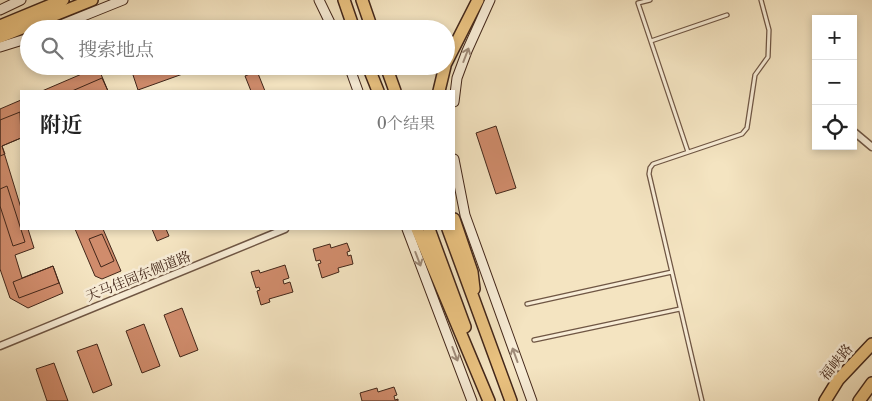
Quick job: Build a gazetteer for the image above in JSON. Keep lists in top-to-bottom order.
{
  "streets": {
    "highway": ["福峡路"],
    "street": ["天马佳园东侧道路"]
  },
  "page": {
    "map_buttons": ["+", "−"],
    "search": "搜索地点",
    "heading": ["附近", "0个结果"]
  }
}
